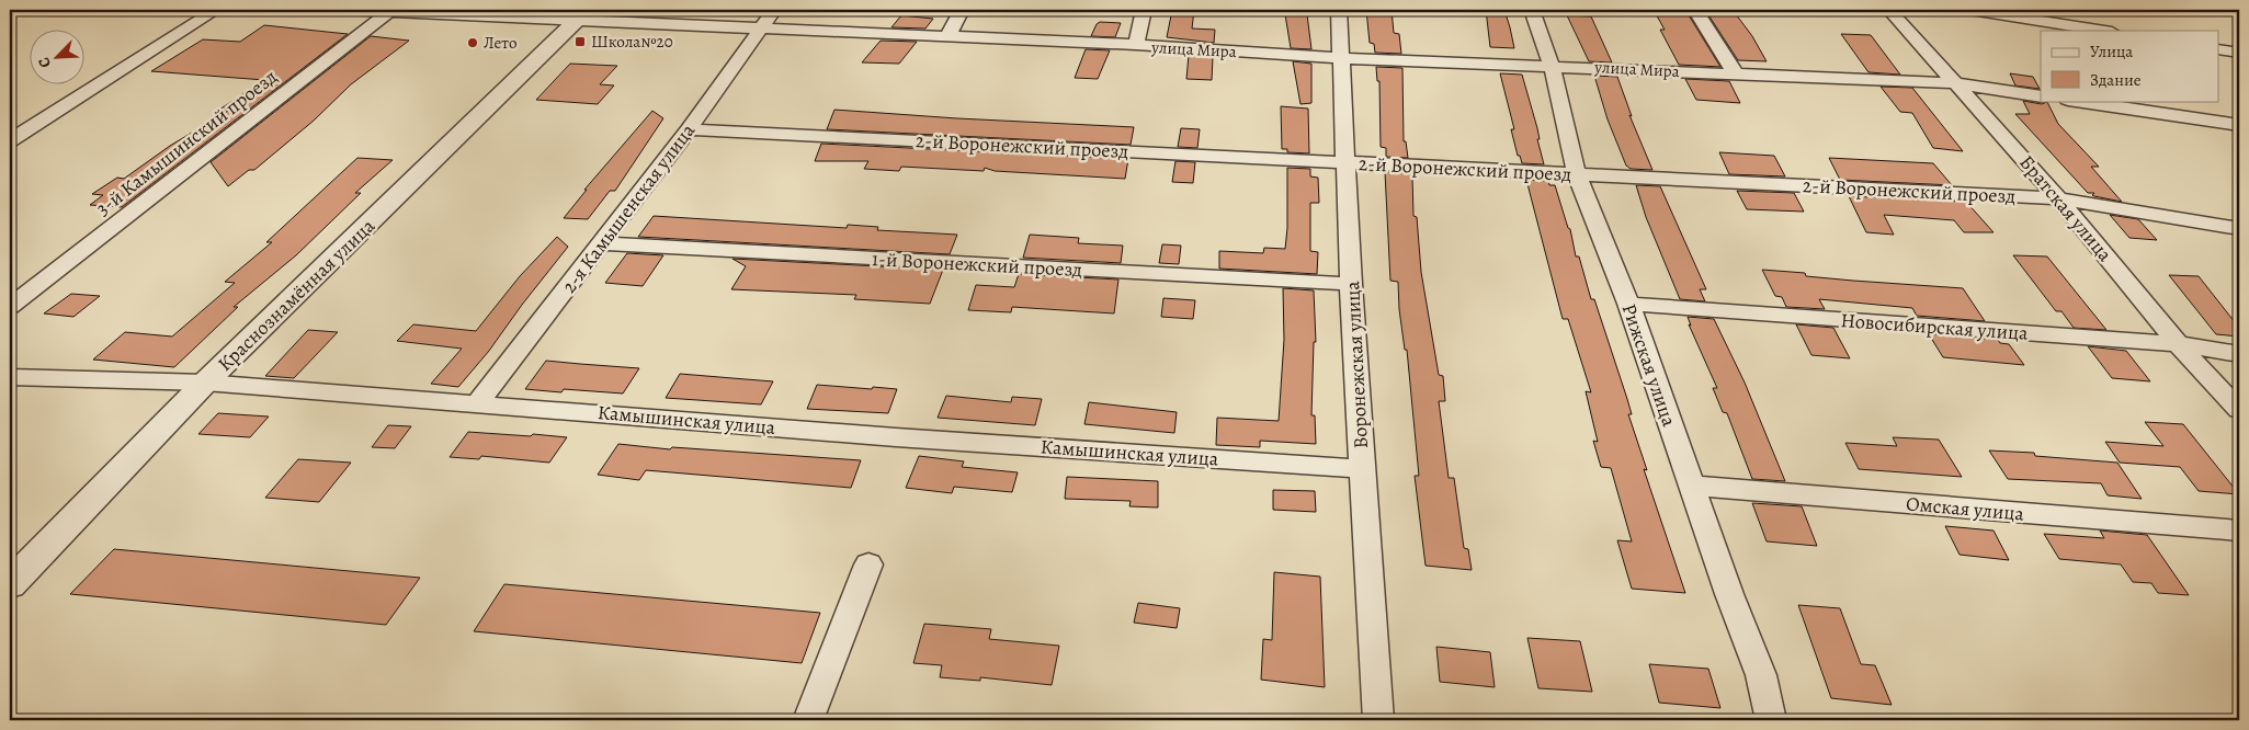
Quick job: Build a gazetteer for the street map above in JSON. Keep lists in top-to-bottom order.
{
  "streets": {
    "street": [
      "улица Мира",
      "3-й Камышинский проезд",
      "2-й Воронежский проезд",
      "2-я Камышенская улица",
      "Братская улица",
      "1-й Воронежский проезд",
      "Краснознамённая улица",
      "Новосибирская улица",
      "Воронежская улица",
      "Рижская улица",
      "Камышинская улица",
      "Омская улица"
    ]
  },
  "crossings": [
    ["улица Мира", "3-й Камышинский проезд"],
    ["улица Мира", "2-я Камышенская улица"],
    ["улица Мира", "Братская улица"],
    ["улица Мира", "Краснознамённая улица"],
    ["улица Мира", "Воронежская улица"],
    ["улица Мира", "Рижская улица"],
    ["2-й Воронежский проезд", "2-я Камышенская улица"],
    ["2-й Воронежский проезд", "Братская улица"],
    ["2-й Воронежский проезд", "Воронежская улица"],
    ["2-й Воронежский проезд", "Рижская улица"],
    ["2-я Камышенская улица", "1-й Воронежский проезд"],
    ["2-я Камышенская улица", "Камышинская улица"],
    ["Братская улица", "Новосибирская улица"],
    ["1-й Воронежский проезд", "Воронежская улица"],
    ["Краснознамённая улица", "Камышинская улица"],
    ["Новосибирская улица", "Рижская улица"],
    ["Воронежская улица", "Камышинская улица"],
    ["Рижская улица", "Омская улица"]
  ],
  "places": {
    "transit": ["Школа№20"],
    "other": ["Лето"]
  },
  "legend": ["Улица", "Здание"],
  "north": "bottom left"
}
